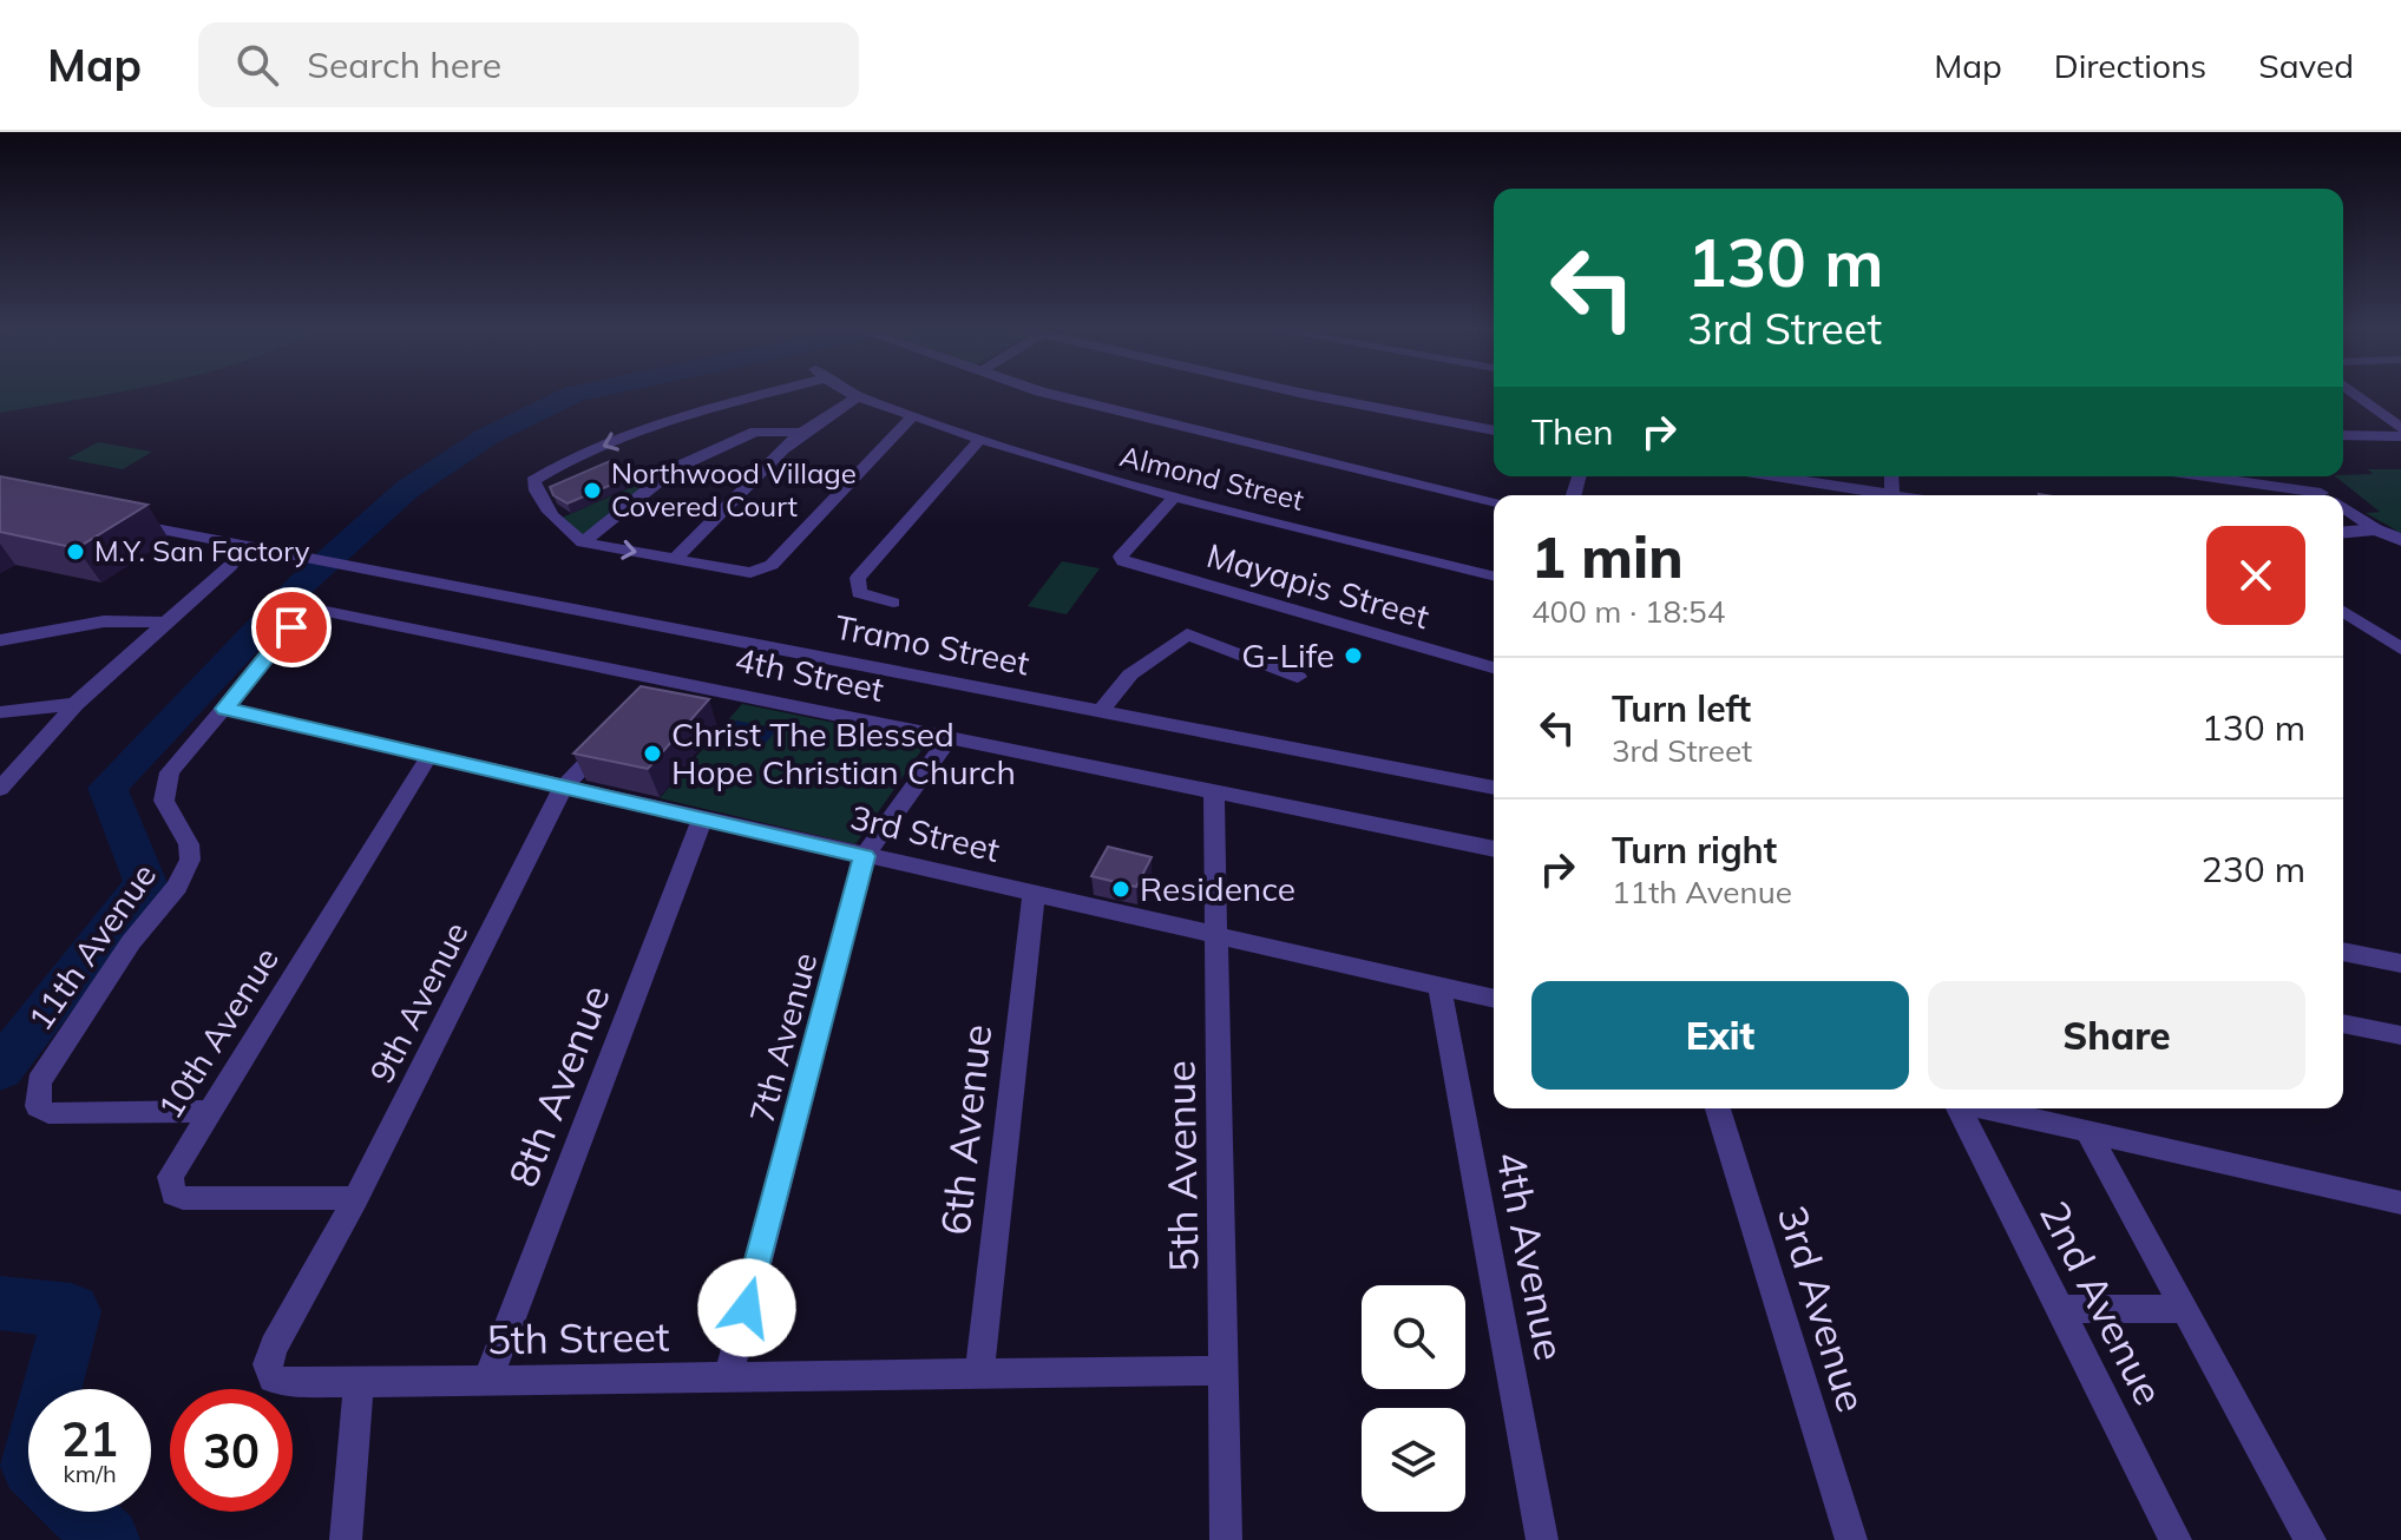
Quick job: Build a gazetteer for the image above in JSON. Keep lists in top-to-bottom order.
{
  "streets": {
    "street": [
      "Almond Street",
      "Mayapis Street",
      "Tramo Street",
      "4th Street",
      "3rd Street",
      "11th Avenue",
      "9th Avenue",
      "10th Avenue",
      "7th Avenue",
      "8th Avenue",
      "6th Avenue",
      "5th Avenue",
      "4th Avenue",
      "2nd Avenue",
      "3rd Avenue",
      "5th Street"
    ]
  },
  "crossings": [
    ["Almond Street", "Mayapis Street"],
    ["4th Street", "11th Avenue"],
    ["4th Street", "7th Avenue"],
    ["4th Street", "5th Avenue"],
    ["3rd Street", "11th Avenue"],
    ["3rd Street", "9th Avenue"],
    ["3rd Street", "10th Avenue"],
    ["3rd Street", "7th Avenue"],
    ["3rd Street", "8th Avenue"],
    ["3rd Street", "6th Avenue"],
    ["3rd Street", "5th Avenue"],
    ["3rd Street", "4th Avenue"],
    ["11th Avenue", "10th Avenue"],
    ["9th Avenue", "10th Avenue"],
    ["9th Avenue", "5th Street"],
    ["7th Avenue", "5th Street"],
    ["8th Avenue", "5th Street"],
    ["6th Avenue", "5th Street"],
    ["5th Avenue", "5th Street"]
  ],
  "places": [
    "Northwood Village Covered Court",
    "M.Y. San Factory",
    "G-Life",
    "Christ The Blessed Hope Christian Church",
    "Residence"
  ],
  "page": {
    "header": "Map",
    "search": "Search here",
    "nav": ["Map", "Directions", "Saved"],
    "turn": ["130 m", "3rd Street"],
    "then": "Then",
    "heading": ["1 min", "400 m · 18:54"],
    "list": [
      {
        "name": "Turn left",
        "note": "3rd Street",
        "value": "130 m"
      },
      {
        "name": "Turn right",
        "note": "11th Avenue",
        "value": "230 m"
      }
    ],
    "buttons": ["Exit", "Share"],
    "speed": "21 km/h",
    "limit": "30"
  }
}
